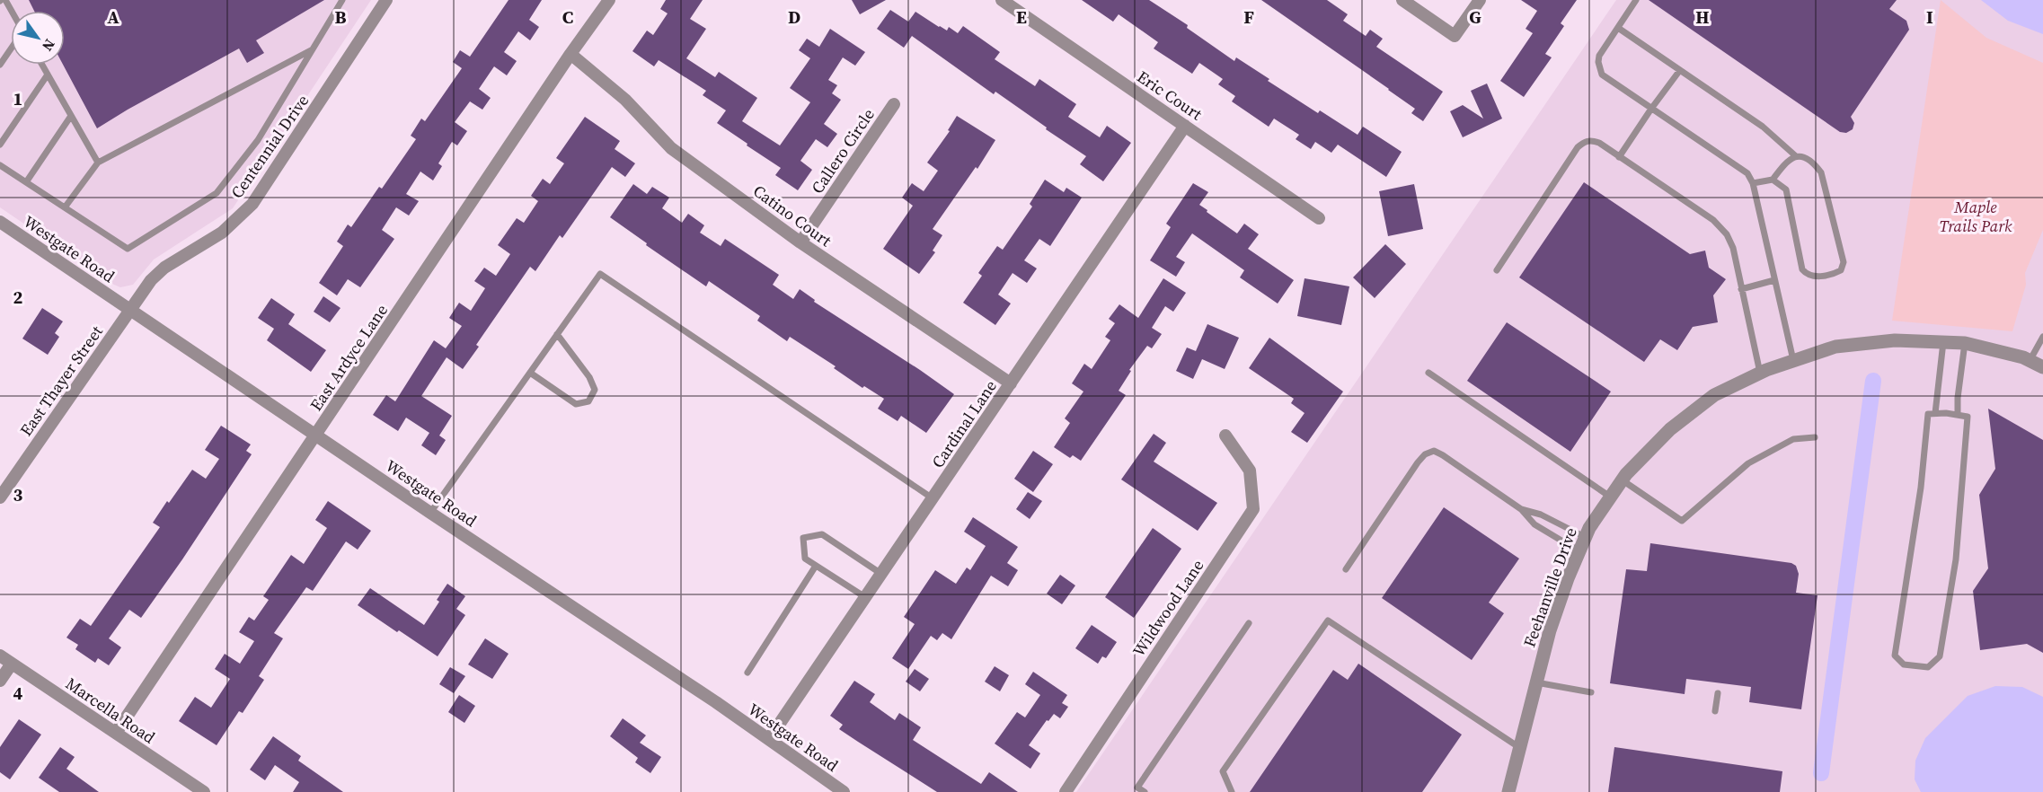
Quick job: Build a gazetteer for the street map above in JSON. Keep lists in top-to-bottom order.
{
  "streets": {
    "street": [
      "Eric Court",
      "Centennial Drive",
      "Callero Circle",
      "Catino Court",
      "Westgate Road",
      "East Ardyce Lane",
      "East Thayer Street",
      "Cardinal Lane",
      "Feehanville Drive",
      "Wildwood Lane",
      "Marcella Road"
    ]
  },
  "crossings": [
    ["Eric Court", "Cardinal Lane"],
    ["Centennial Drive", "Westgate Road"],
    ["Centennial Drive", "East Thayer Street"],
    ["Callero Circle", "Catino Court"],
    ["Catino Court", "East Ardyce Lane"],
    ["Catino Court", "Cardinal Lane"],
    ["Westgate Road", "East Ardyce Lane"],
    ["Westgate Road", "East Thayer Street"],
    ["Westgate Road", "Cardinal Lane"],
    ["East Ardyce Lane", "Marcella Road"]
  ],
  "parks": ["Maple Trails Park"],
  "north": "bottom right",
  "grid": {
    "columns": [
      "A",
      "B",
      "C",
      "D",
      "E",
      "F",
      "G",
      "H",
      "I"
    ],
    "rows": [
      "1",
      "2",
      "3",
      "4"
    ]
  }
}
